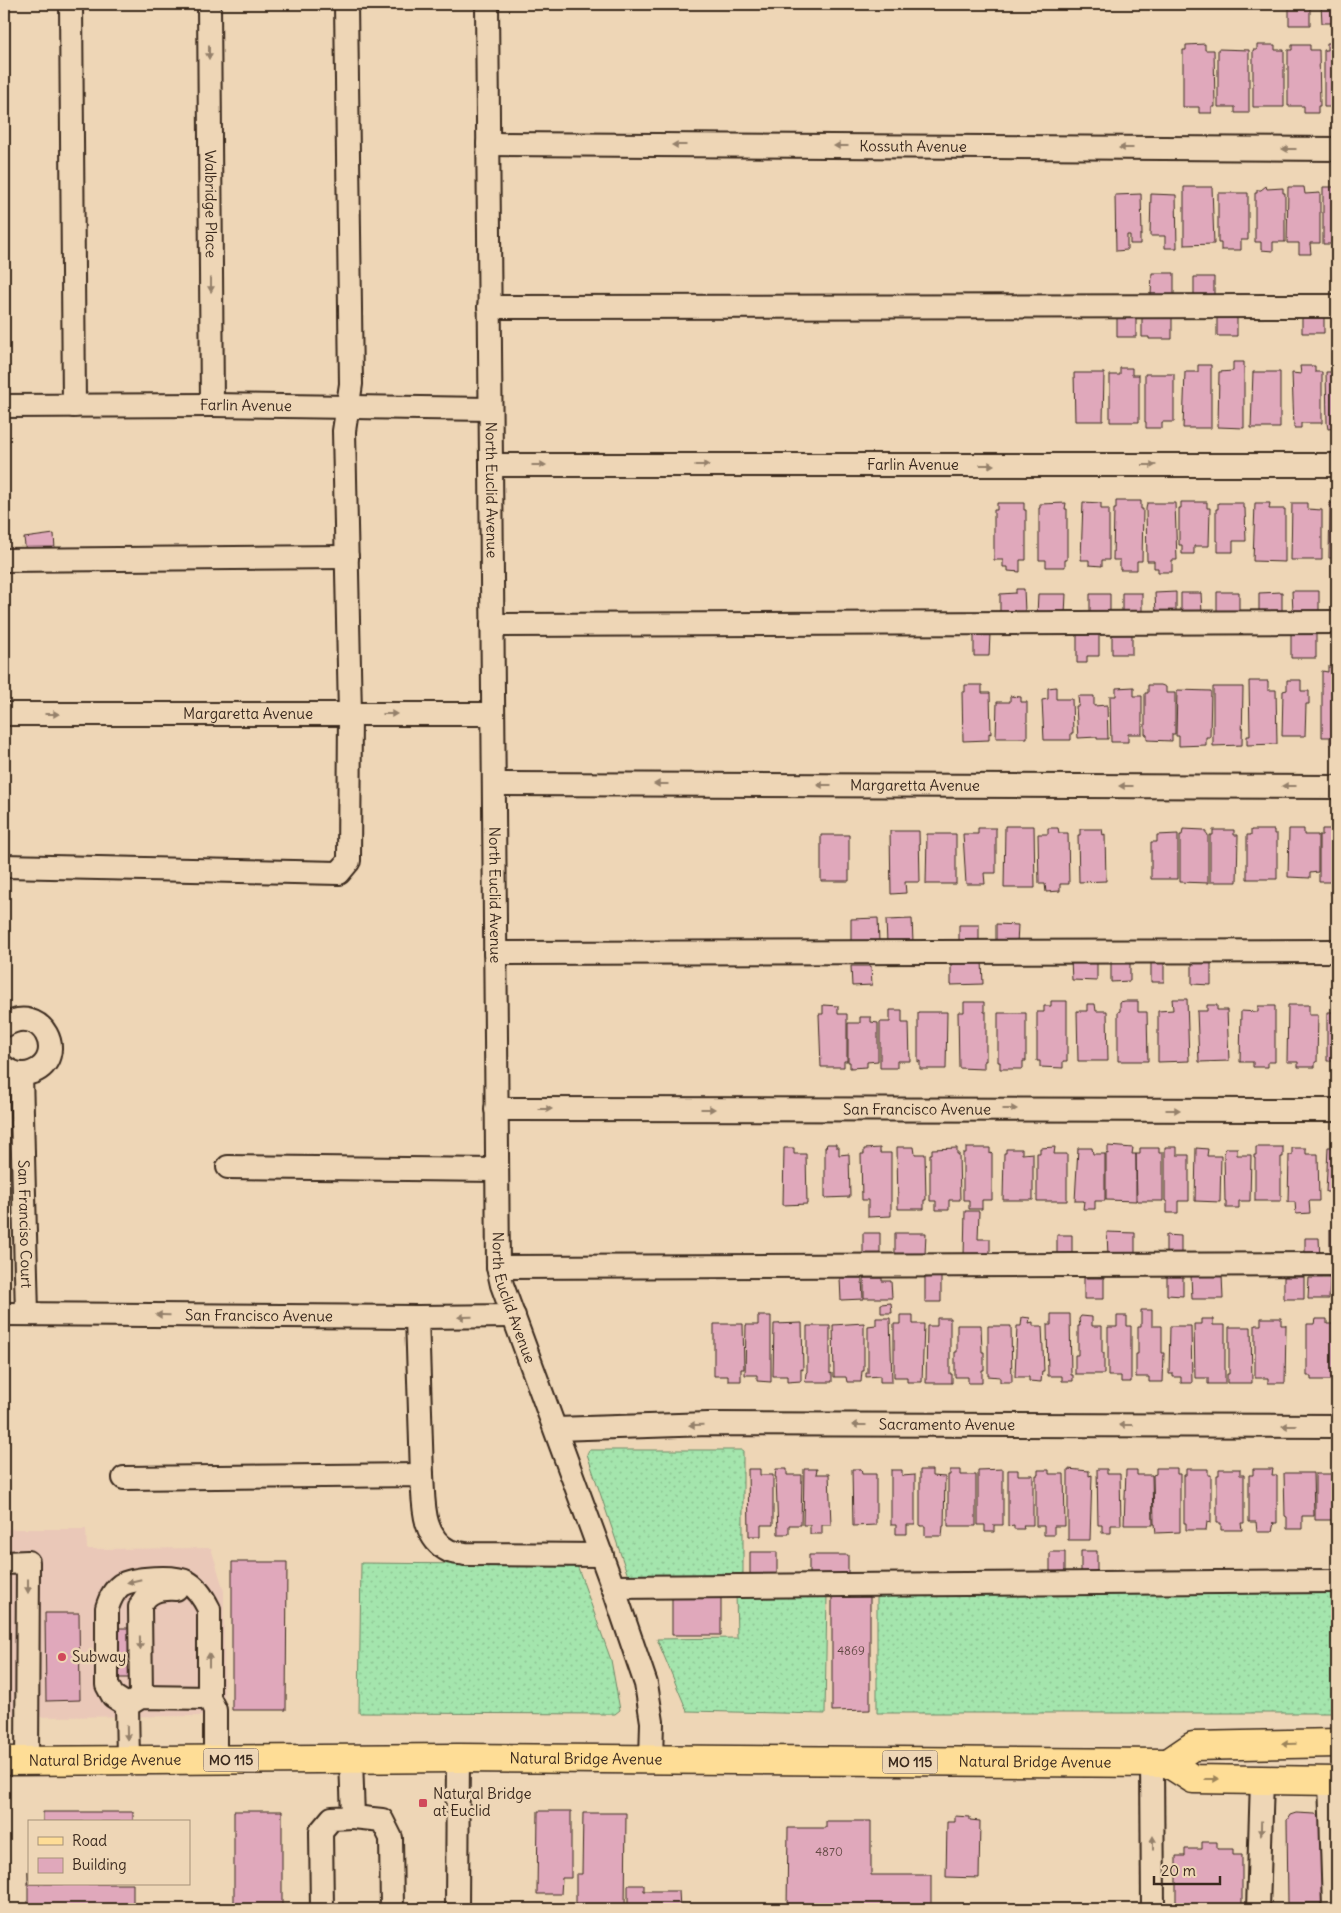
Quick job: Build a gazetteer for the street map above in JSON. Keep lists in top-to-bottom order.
{
  "streets": {
    "main road": ["MO 115", "Natural Bridge Avenue"],
    "street": [
      "Kossuth Avenue",
      "Walbridge Place",
      "Farlin Avenue",
      "North Euclid Avenue",
      "Margaretta Avenue",
      "San Francisco Avenue",
      "San Franciso Court",
      "Sacramento Avenue"
    ]
  },
  "crossings": [
    ["Kossuth Avenue", "North Euclid Avenue"],
    ["Walbridge Place", "Farlin Avenue"],
    ["Farlin Avenue", "North Euclid Avenue"],
    ["North Euclid Avenue", "Margaretta Avenue"],
    ["North Euclid Avenue", "San Francisco Avenue"],
    ["North Euclid Avenue", "Sacramento Avenue"],
    ["North Euclid Avenue", "Natural Bridge Avenue"],
    ["San Francisco Avenue", "San Franciso Court"]
  ],
  "places": {
    "other": ["Subway"],
    "transit": ["Natural Bridge at Euclid"]
  },
  "house_numbers": ["4869", "4870"],
  "legend": ["Road", "Building"],
  "scale_bar": "20 m"
}
